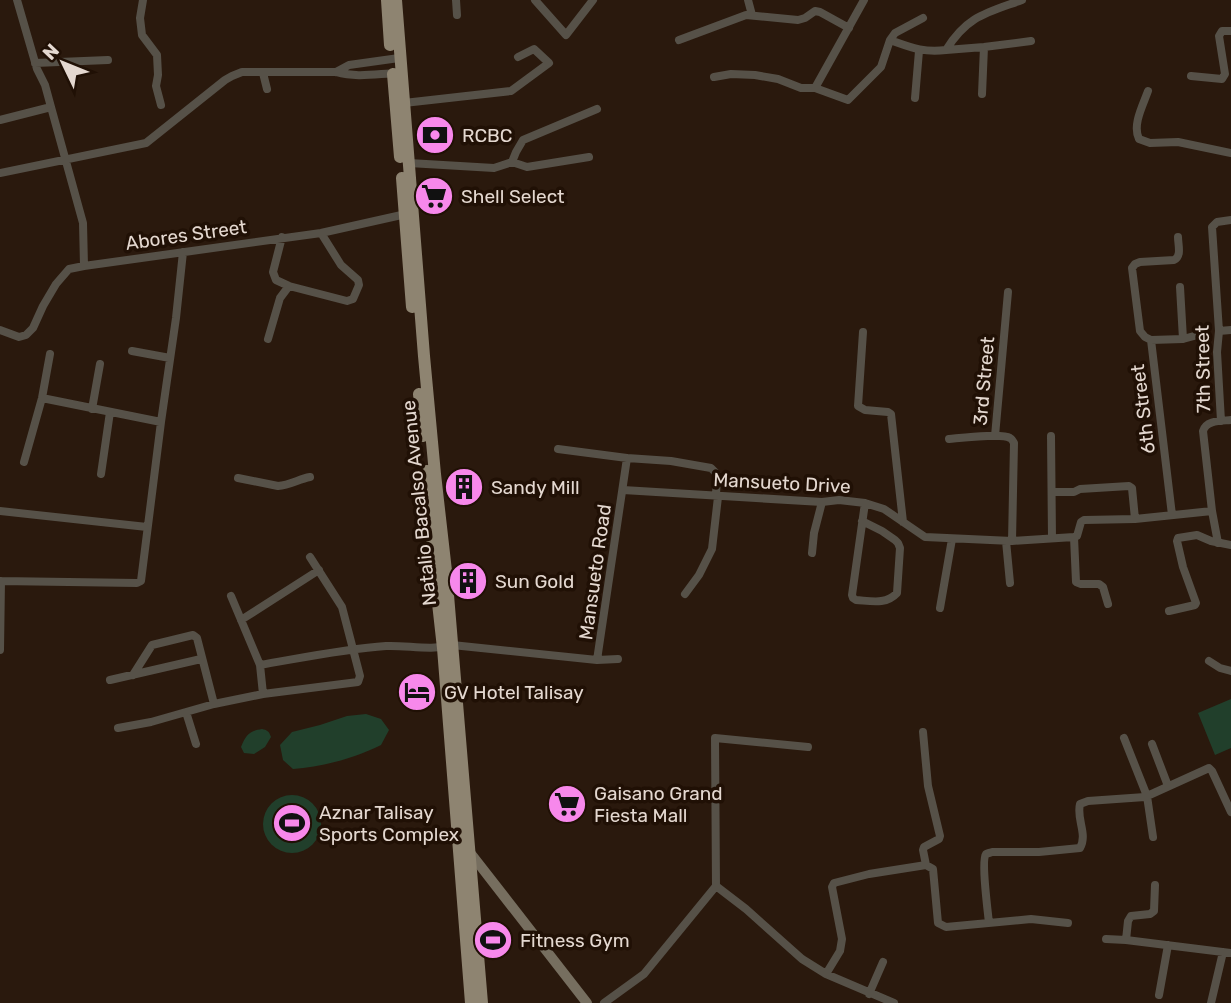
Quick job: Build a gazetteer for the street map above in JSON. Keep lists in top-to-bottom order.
{
  "streets": {
    "main road": ["Natalio Bacalso Avenue"],
    "street": [
      "Abores Street",
      "7th Street",
      "3rd Street",
      "6th Street",
      "Mansueto Drive",
      "Mansueto Road"
    ]
  },
  "crossings": [
    ["Abores Street", "Natalio Bacalso Avenue"],
    ["3rd Street", "Mansueto Drive"],
    ["Mansueto Drive", "Mansueto Road"],
    ["Natalio Bacalso Avenue", "Mansueto Road"]
  ],
  "places": {
    "bank": ["RCBC"],
    "supermarket": ["Shell Select", "Gaisano Grand Fiesta Mall"],
    "building": ["Sandy Mill", "Sun Gold"],
    "hotel": ["GV Hotel Talisay"],
    "sports": ["Aznar Talisay Sports Complex", "Fitness Gym"]
  },
  "north": "top left"
}
